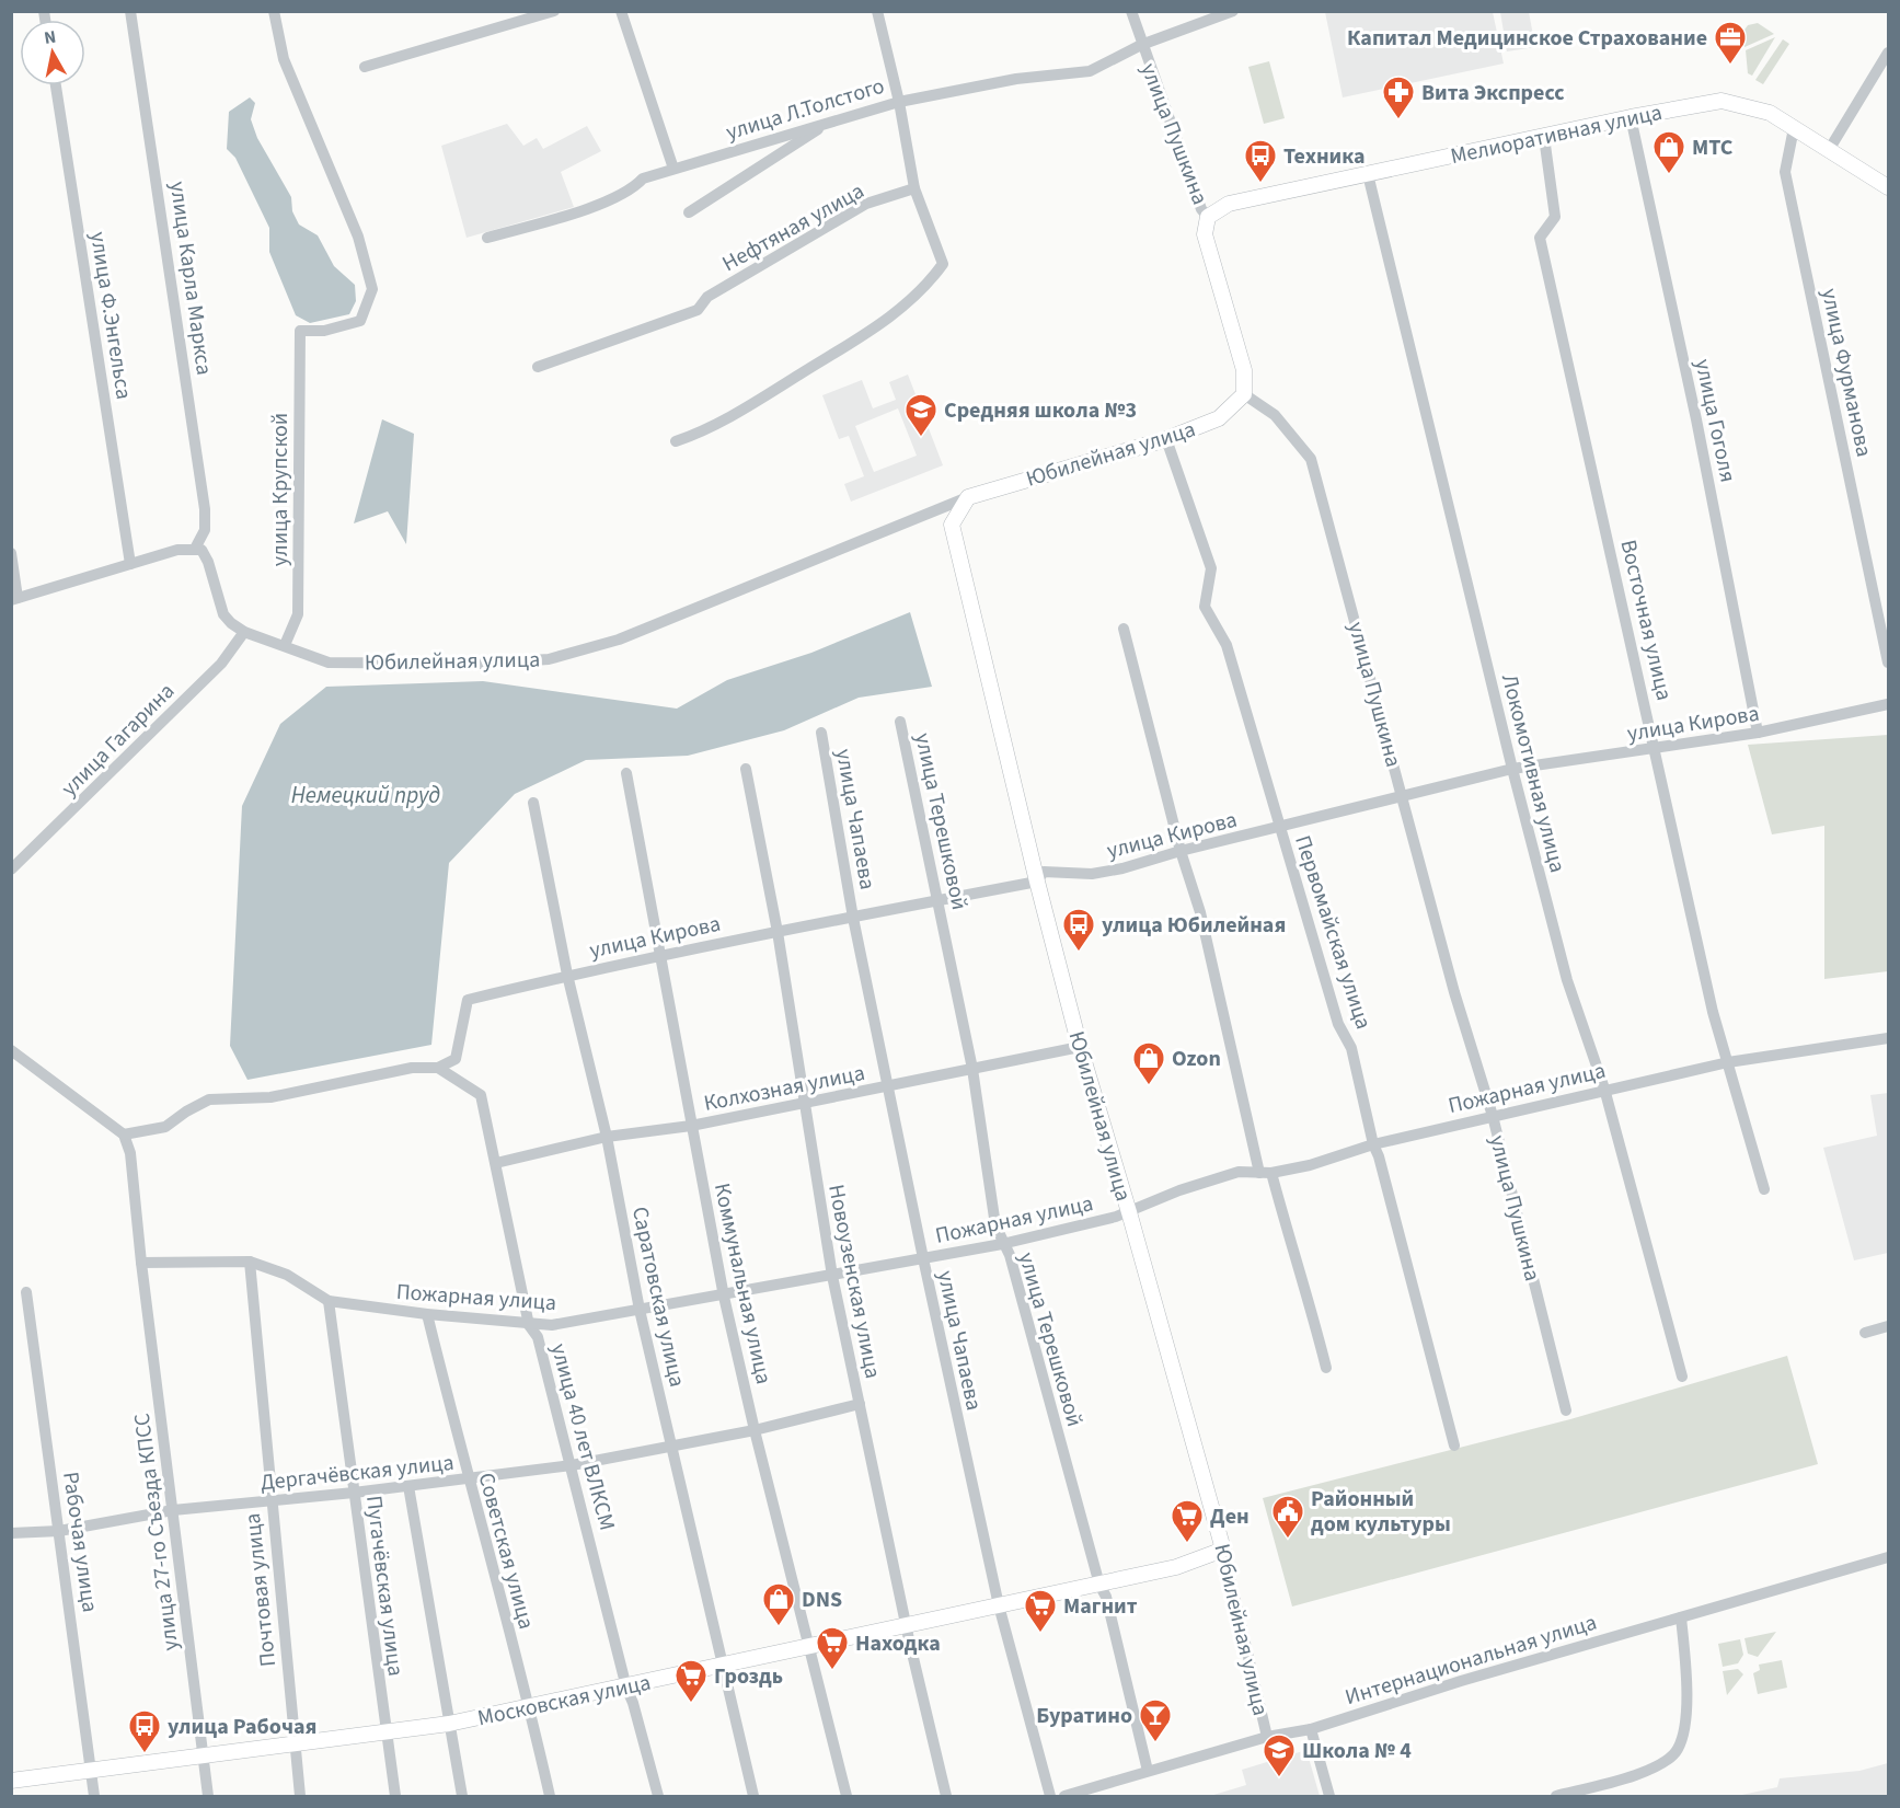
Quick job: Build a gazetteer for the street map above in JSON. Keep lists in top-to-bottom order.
{
  "streets": {
    "main road": [
      "улица Пушкина",
      "Мелиоративная улица",
      "Юбилейная улица",
      "Московская улица"
    ],
    "street": [
      "улица Л.Толстого",
      "Нефтяная улица",
      "улица Карла Маркса",
      "улица Ф.Энгельса",
      "улица Фурманова",
      "улица Гоголя",
      "улица Крупской",
      "Восточная улица",
      "улица Кирова",
      "улица Гагарина",
      "Локомотивная улица",
      "улица Чапаева",
      "улица Терешковой",
      "Первомайская улица",
      "Колхозная улица",
      "Пожарная улица",
      "Новоузенская улица",
      "Коммунальная улица",
      "Саратовская улица",
      "улица 40 лет ВЛКСМ",
      "Дергачёвская улица",
      "улица 27-го Съезда КПСС",
      "Рабочая улица",
      "Советская улица",
      "Пугачёвская улица",
      "Почтовая улица",
      "Интернациональная улица"
    ]
  },
  "crossings": [
    ["улица Л.Толстого", "улица Пушкина"],
    ["улица Пушкина", "Мелиоративная улица"],
    ["улица Пушкина", "Юбилейная улица"],
    ["улица Пушкина", "улица Кирова"],
    ["улица Пушкина", "Пожарная улица"],
    ["Мелиоративная улица", "улица Фурманова"],
    ["Мелиоративная улица", "улица Гоголя"],
    ["Мелиоративная улица", "Восточная улица"],
    ["Мелиоративная улица", "Локомотивная улица"],
    ["улица Карла Маркса", "Юбилейная улица"],
    ["улица Гоголя", "улица Кирова"],
    ["Юбилейная улица", "улица Крупской"],
    ["Юбилейная улица", "улица Кирова"],
    ["Юбилейная улица", "улица Гагарина"],
    ["Юбилейная улица", "Первомайская улица"],
    ["Юбилейная улица", "Колхозная улица"],
    ["Юбилейная улица", "Пожарная улица"],
    ["Юбилейная улица", "Интернациональная улица"],
    ["Юбилейная улица", "Московская улица"],
    ["Восточная улица", "улица Кирова"],
    ["Восточная улица", "Пожарная улица"],
    ["улица Кирова", "Локомотивная улица"],
    ["улица Кирова", "улица Чапаева"],
    ["улица Кирова", "улица Терешковой"],
    ["улица Кирова", "Первомайская улица"],
    ["улица Кирова", "Новоузенская улица"],
    ["улица Кирова", "Коммунальная улица"],
    ["улица Кирова", "Саратовская улица"],
    ["улица Кирова", "улица 40 лет ВЛКСМ"],
    ["Локомотивная улица", "Пожарная улица"],
    ["улица Чапаева", "Колхозная улица"],
    ["улица Чапаева", "Пожарная улица"],
    ["улица Чапаева", "Московская улица"],
    ["улица Терешковой", "Колхозная улица"],
    ["улица Терешковой", "Пожарная улица"],
    ["улица Терешковой", "Интернациональная улица"],
    ["улица Терешковой", "Московская улица"],
    ["Первомайская улица", "Пожарная улица"],
    ["Колхозная улица", "Новоузенская улица"],
    ["Колхозная улица", "Коммунальная улица"],
    ["Колхозная улица", "Саратовская улица"],
    ["Колхозная улица", "улица 40 лет ВЛКСМ"],
    ["Пожарная улица", "Новоузенская улица"],
    ["Пожарная улица", "Коммунальная улица"],
    ["Пожарная улица", "Саратовская улица"],
    ["Пожарная улица", "улица 40 лет ВЛКСМ"],
    ["Пожарная улица", "улица 27-го Съезда КПСС"],
    ["Пожарная улица", "Советская улица"],
    ["Пожарная улица", "Пугачёвская улица"],
    ["Пожарная улица", "Почтовая улица"],
    ["Новоузенская улица", "Дергачёвская улица"],
    ["Новоузенская улица", "Московская улица"],
    ["Коммунальная улица", "Дергачёвская улица"],
    ["Коммунальная улица", "Московская улица"],
    ["Саратовская улица", "Дергачёвская улица"],
    ["Саратовская улица", "Московская улица"],
    ["улица 40 лет ВЛКСМ", "Дергачёвская улица"],
    ["улица 40 лет ВЛКСМ", "Московская улица"],
    ["Дергачёвская улица", "улица 27-го Съезда КПСС"],
    ["Дергачёвская улица", "Рабочая улица"],
    ["Дергачёвская улица", "Советская улица"],
    ["Дергачёвская улица", "Пугачёвская улица"],
    ["Дергачёвская улица", "Почтовая улица"],
    ["улица 27-го Съезда КПСС", "Московская улица"],
    ["Рабочая улица", "Московская улица"],
    ["Советская улица", "Московская улица"],
    ["Пугачёвская улица", "Московская улица"],
    ["Почтовая улица", "Московская улица"]
  ],
  "water": ["Немецкий пруд"],
  "places": {
    "office": ["Капитал Медицинское Страхование"],
    "pharmacy": ["Вита Экспресс"],
    "shop": ["МТС", "Ozon", "DNS"],
    "bus stop": ["Техника", "улица Юбилейная", "улица Рабочая"],
    "school or university": ["Средняя школа №3", "Школа № 4"],
    "public building": ["Районный дом культуры"],
    "supermarket": [
      "Ден",
      "Магнит",
      "Находка",
      "Гроздь"
    ],
    "bar": ["Буратино"]
  },
  "north": "top"
}
